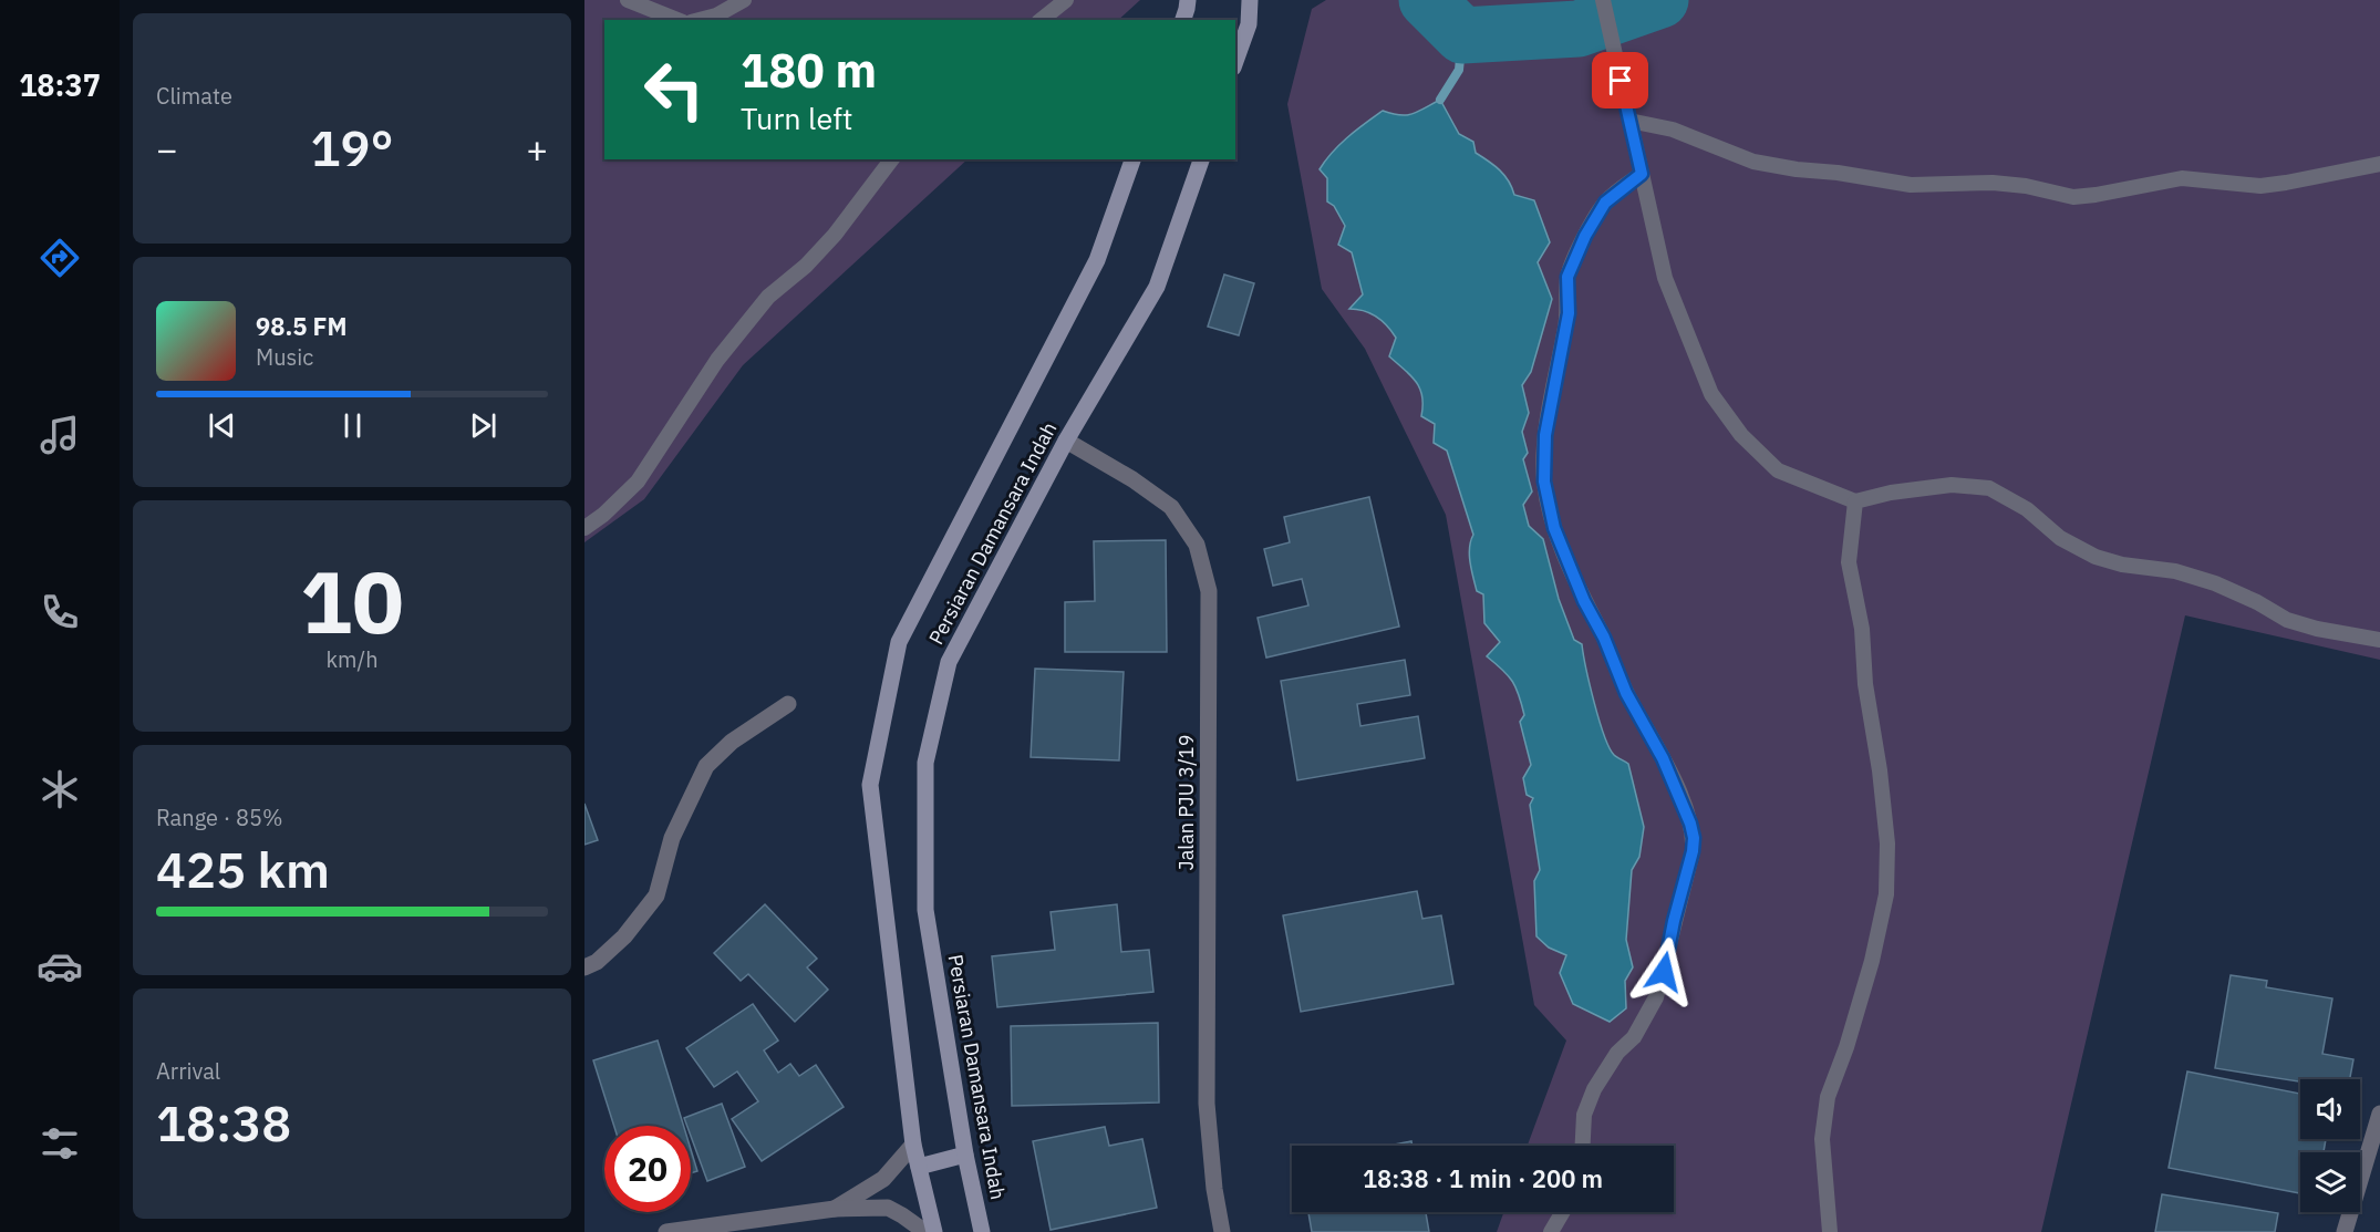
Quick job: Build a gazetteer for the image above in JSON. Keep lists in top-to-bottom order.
{
  "streets": {
    "main road": ["Persiaran Damansara Indah"],
    "street": ["Jalan PJU 3/19"]
  },
  "crossings": [
    ["Persiaran Damansara Indah", "Jalan PJU 3/19"]
  ],
  "page": {
    "tabs": "18:37",
    "tile": [
      "Climate",
      ["10", "km/h"],
      ["Range · 85%", "425 km"],
      ["Arrival", "18:38"]
    ],
    "turn": ["180 m", "Turn left"],
    "heat": ["−", "19°", "+"],
    "song": ["98.5 FM", "Music"],
    "limit": "20",
    "trip": "18:38 · 1 min · 200 m"
  }
}
